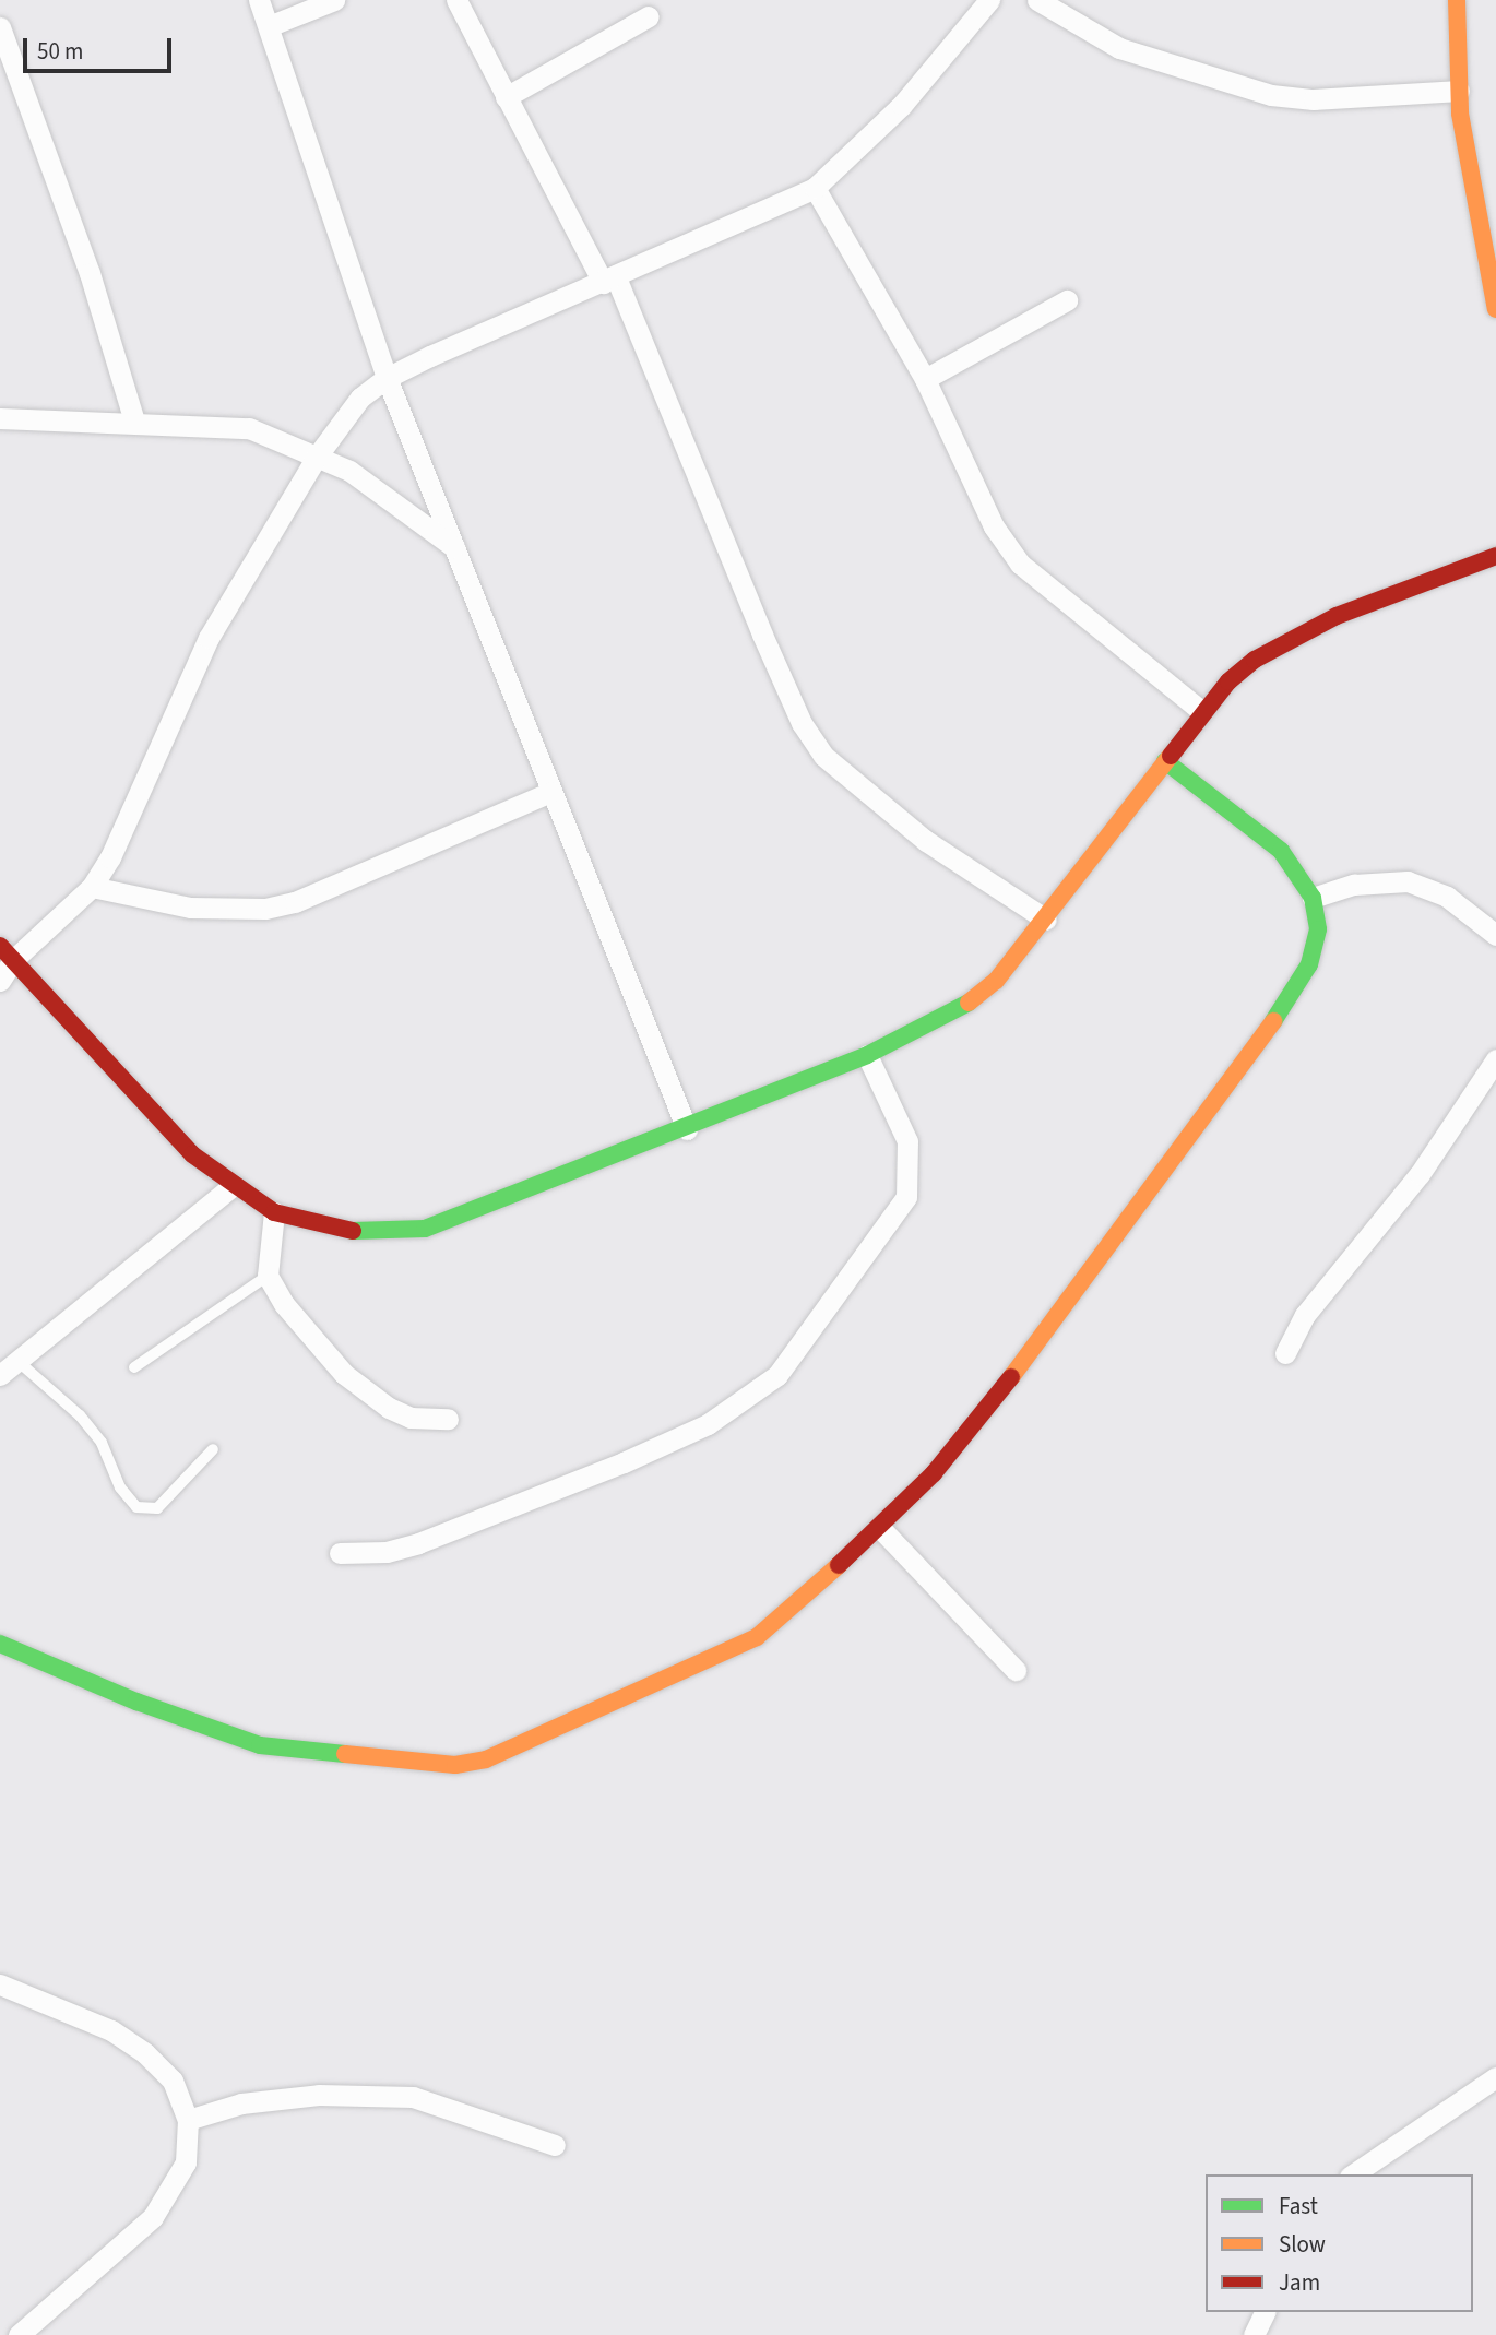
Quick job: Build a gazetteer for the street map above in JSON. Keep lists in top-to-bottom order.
{
  "legend": ["Fast", "Slow", "Jam"],
  "scale_bar": "50 m"
}
